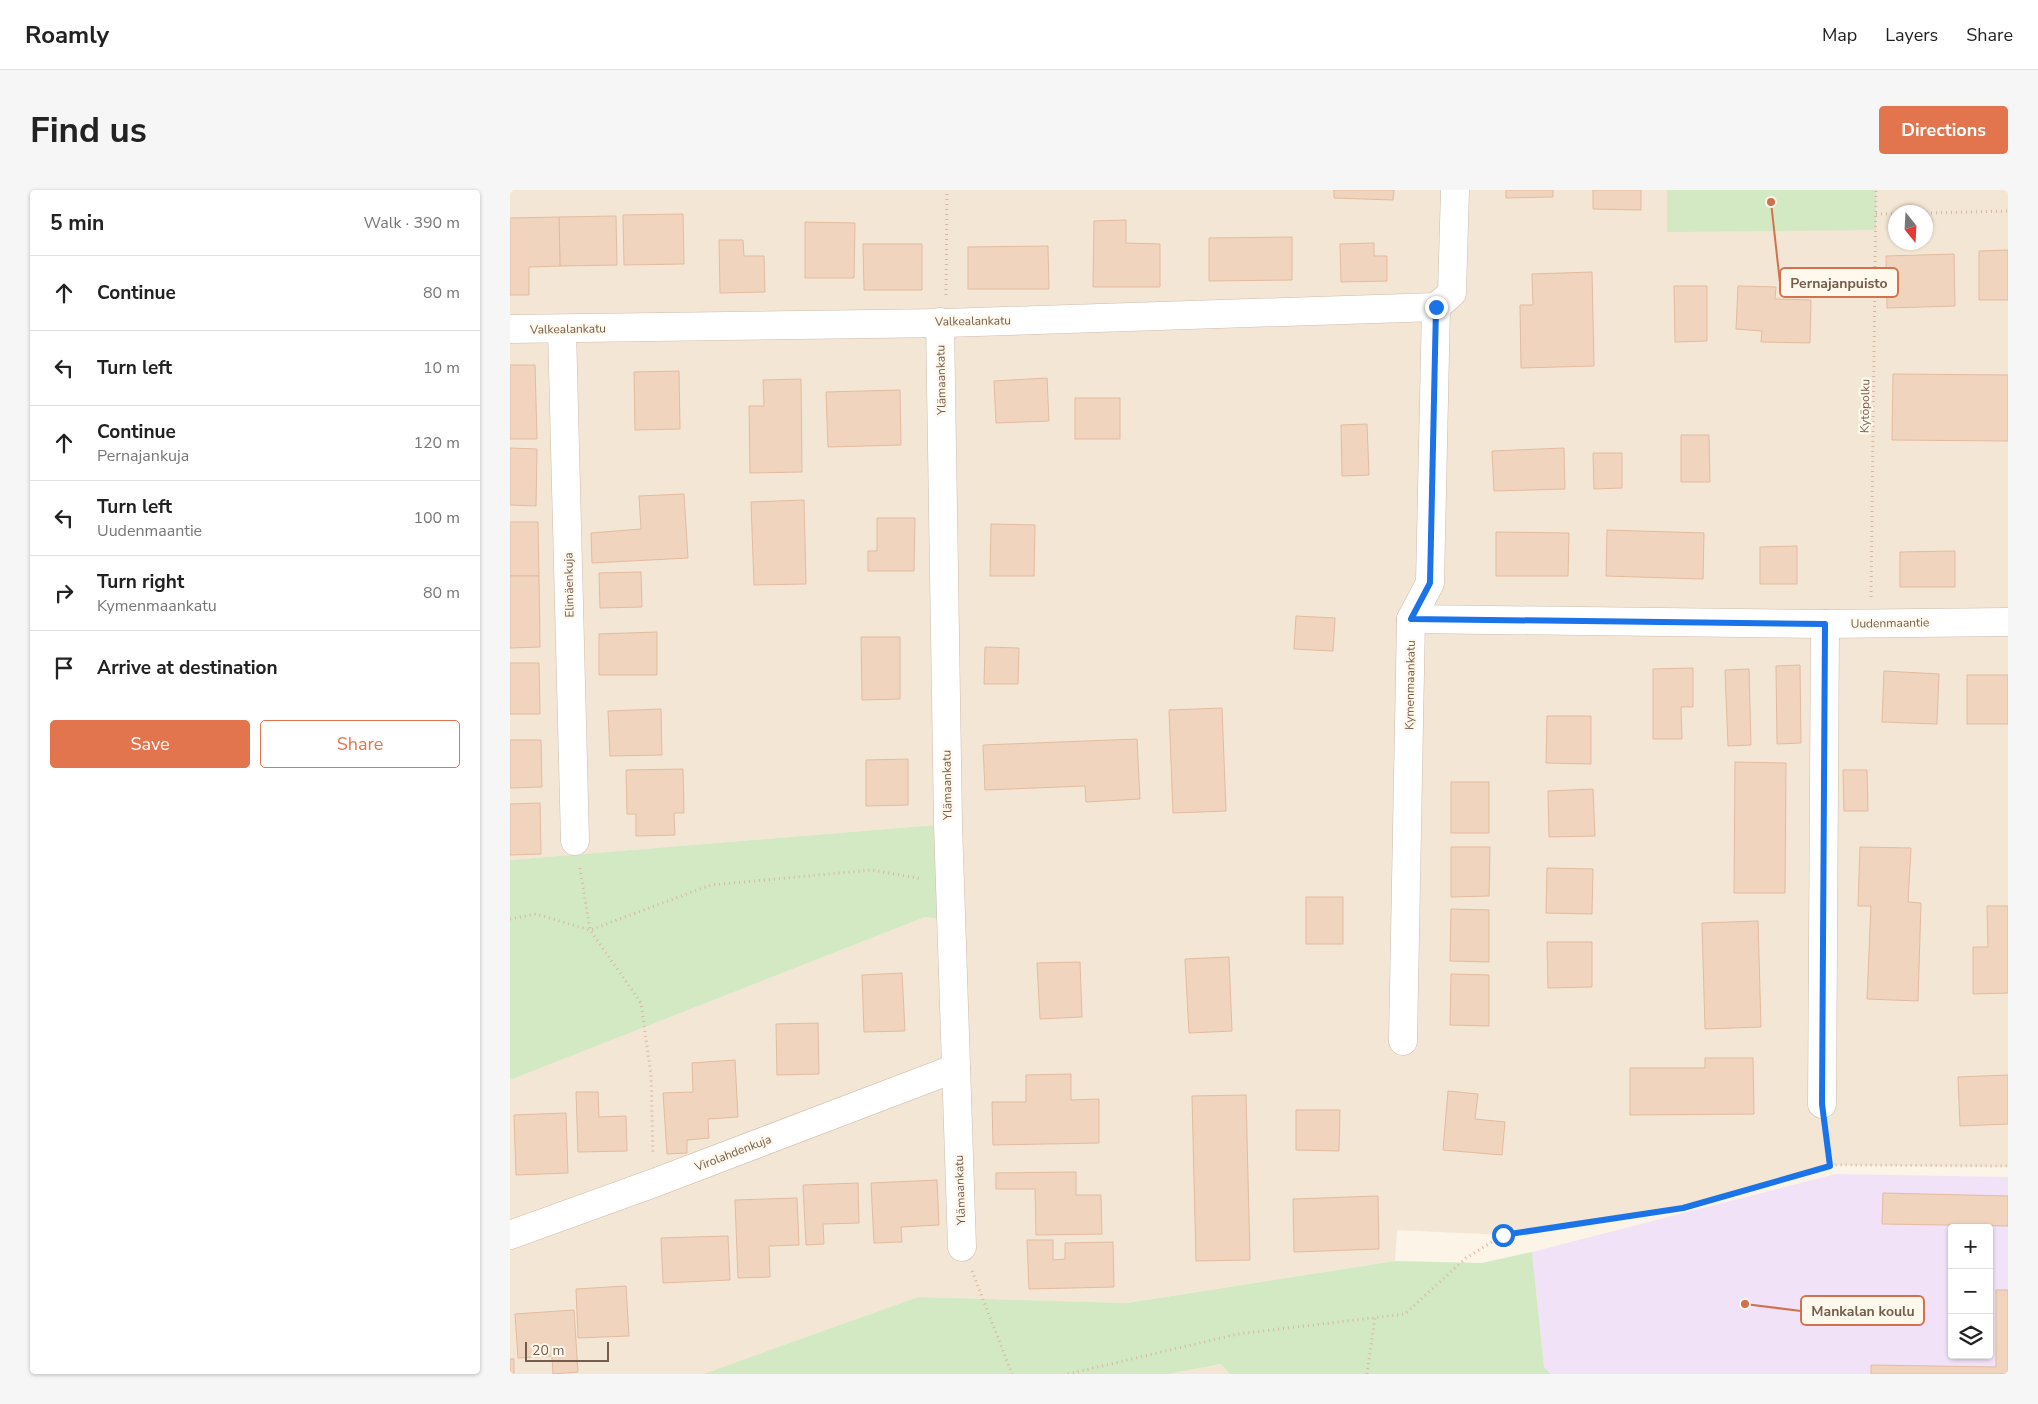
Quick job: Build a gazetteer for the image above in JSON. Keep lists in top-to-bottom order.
{
  "streets": {
    "street": [
      "Valkealankatu",
      "Ylämaankatu",
      "Elimäenkuja",
      "Uudenmaantie",
      "Kymenmaankatu",
      "Virolahdenkuja"
    ],
    "path": ["Kytöpolku"]
  },
  "crossings": [
    ["Valkealankatu", "Ylämaankatu"],
    ["Valkealankatu", "Elimäenkuja"],
    ["Valkealankatu", "Kymenmaankatu"],
    ["Ylämaankatu", "Virolahdenkuja"],
    ["Kytöpolku", "Uudenmaantie"],
    ["Uudenmaantie", "Kymenmaankatu"]
  ],
  "places": ["Pernajanpuisto", "Mankalan koulu"],
  "scale_bar": "20 m",
  "north": "bottom",
  "page": {
    "header": "Roamly",
    "nav": ["Map", "Layers", "Share"],
    "buttons": [
      "Directions",
      ["Save", "Share"]
    ],
    "title": "Find us",
    "heading": ["5 min", "Walk · 390 m"],
    "list": [
      ["Continue", "80 m"],
      ["Turn left", "10 m"],
      ["Continue", "Pernajankuja", "120 m"],
      ["Turn left", "Uudenmaantie", "100 m"],
      ["Turn right", "Kymenmaankatu", "80 m"],
      "Arrive at destination"
    ],
    "map_buttons": ["+", "−"],
    "scale": "20 m"
  }
}
